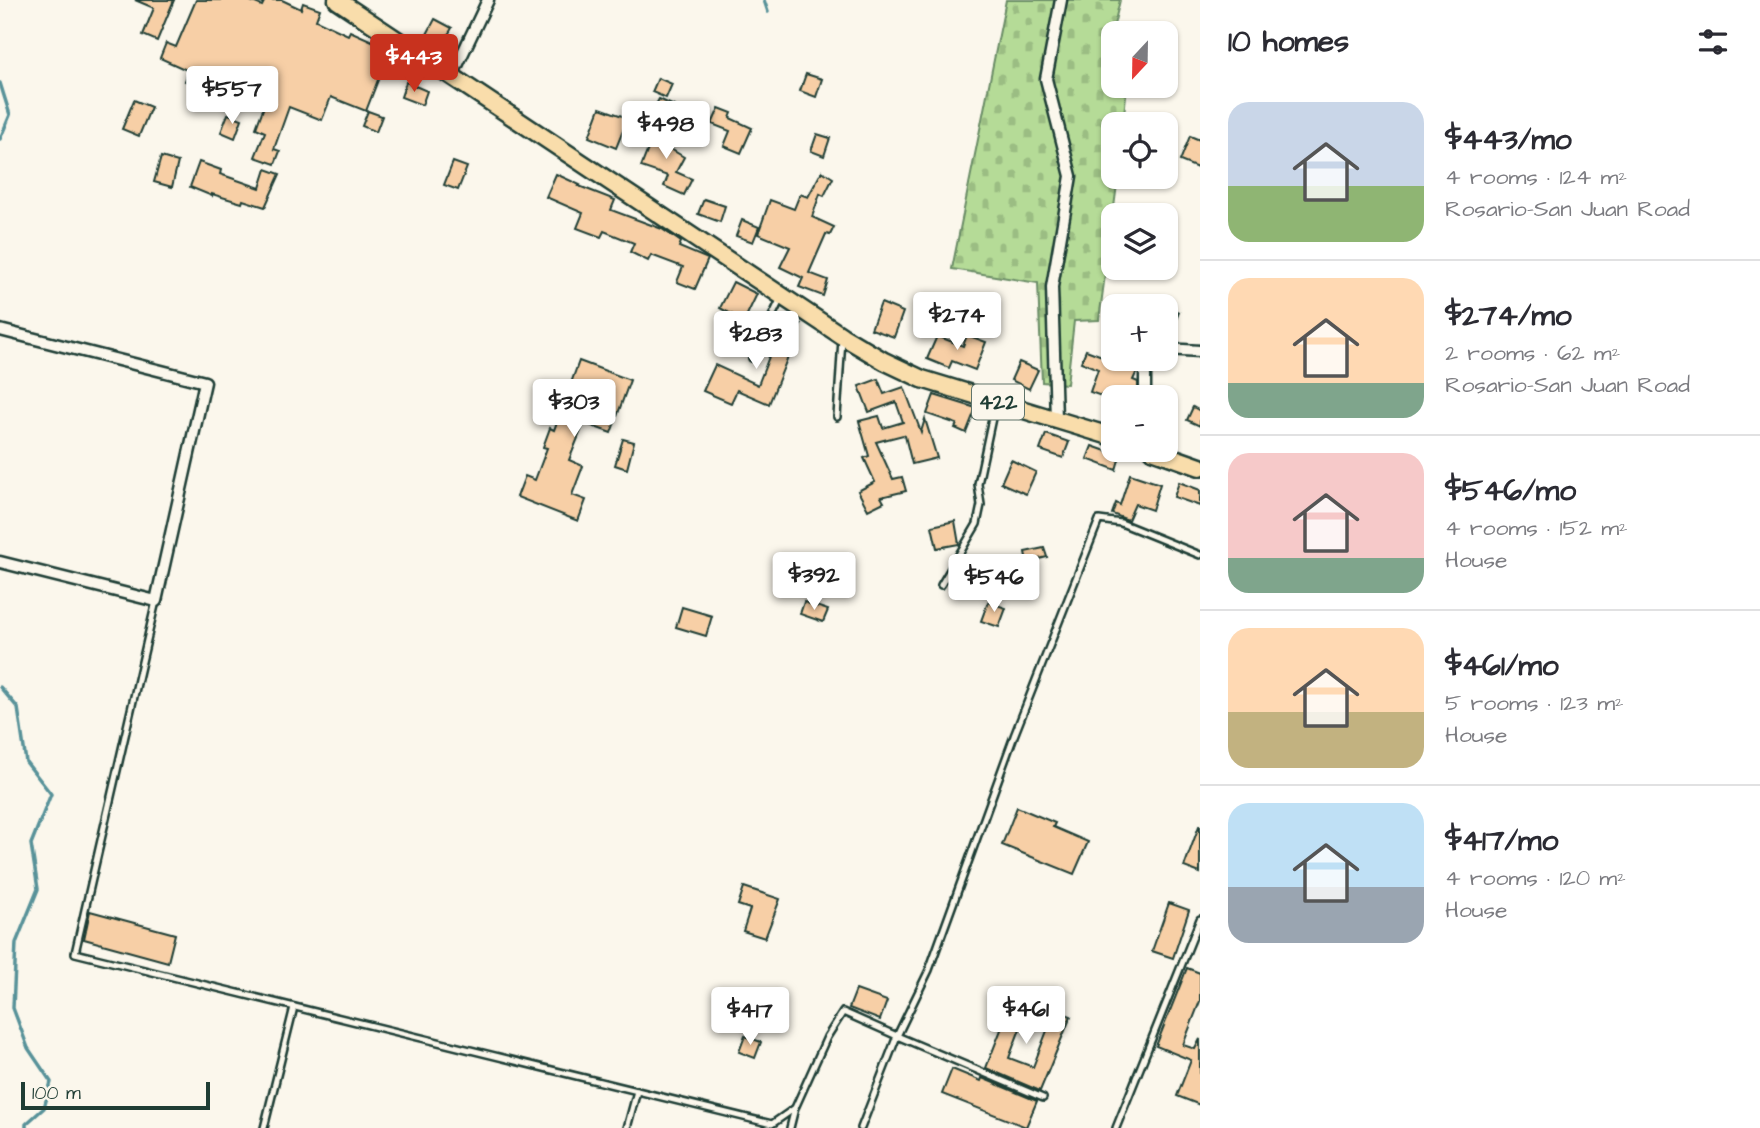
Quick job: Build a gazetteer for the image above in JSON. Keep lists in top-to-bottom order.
{
  "streets": {
    "main road": ["422"]
  },
  "scale_bar": "100 m",
  "north": "bottom",
  "page": {
    "heading": "10 homes",
    "map_buttons": ["+", "−"],
    "price": [
      "$443",
      "$557",
      "$498",
      "$274",
      "$283",
      "$303",
      "$392",
      "$546",
      "$461",
      "$417"
    ],
    "list": [
      {
        "name": "$443/mo",
        "note": "4 rooms · 124 m² · Rosario-San Juan Road"
      },
      {
        "name": "$274/mo",
        "note": "2 rooms · 62 m² · Rosario-San Juan Road"
      },
      {
        "name": "$546/mo",
        "note": "4 rooms · 152 m² · House"
      },
      {
        "name": "$461/mo",
        "note": "5 rooms · 123 m² · House"
      },
      {
        "name": "$417/mo",
        "note": "4 rooms · 120 m² · House"
      }
    ],
    "scale": "100 m"
  }
}
